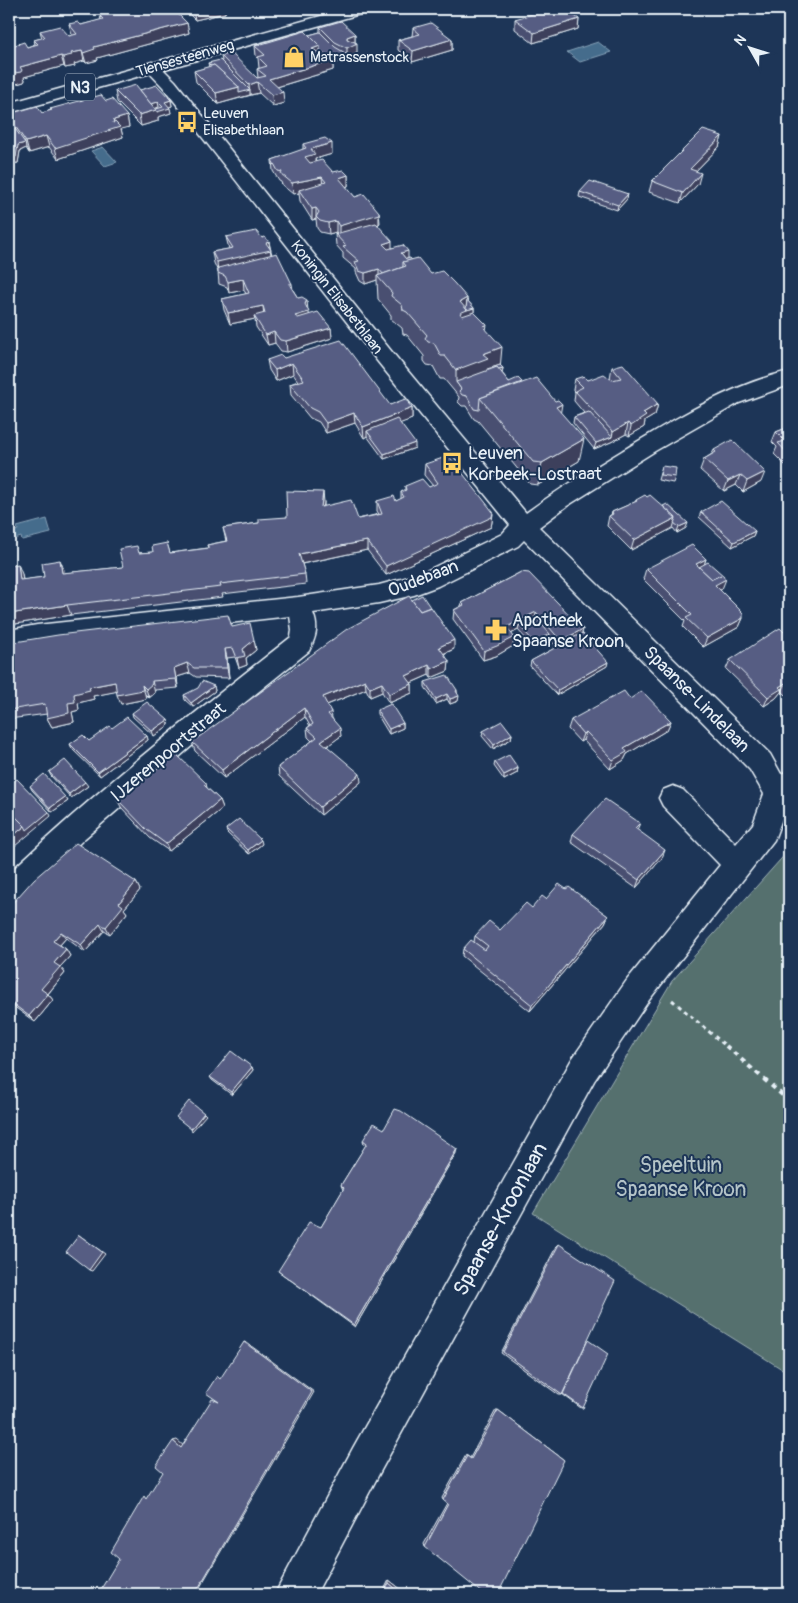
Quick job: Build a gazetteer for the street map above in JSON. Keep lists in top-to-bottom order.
{
  "streets": {
    "street": [
      "Tiensesteenweg",
      "N3",
      "Koningin Elisabethlaan",
      "Oudebaan",
      "Spaanse-Lindelaan",
      "IJzerenpoortstraat",
      "Spaanse-Kroonlaan"
    ]
  },
  "crossings": [
    ["Tiensesteenweg", "Koningin Elisabethlaan"],
    ["Koningin Elisabethlaan", "Oudebaan"],
    ["Koningin Elisabethlaan", "Spaanse-Lindelaan"],
    ["Oudebaan", "Spaanse-Lindelaan"],
    ["Oudebaan", "IJzerenpoortstraat"],
    ["Spaanse-Lindelaan", "Spaanse-Kroonlaan"]
  ],
  "parks": ["Speeltuin Spaanse Kroon"],
  "places": {
    "shop": ["Matrassenstock"],
    "bus stop": ["Leuven Elisabethlaan", "Leuven Korbeek-Lostraat"],
    "pharmacy": ["Apotheek Spaanse Kroon"]
  },
  "north": "top left"
}
